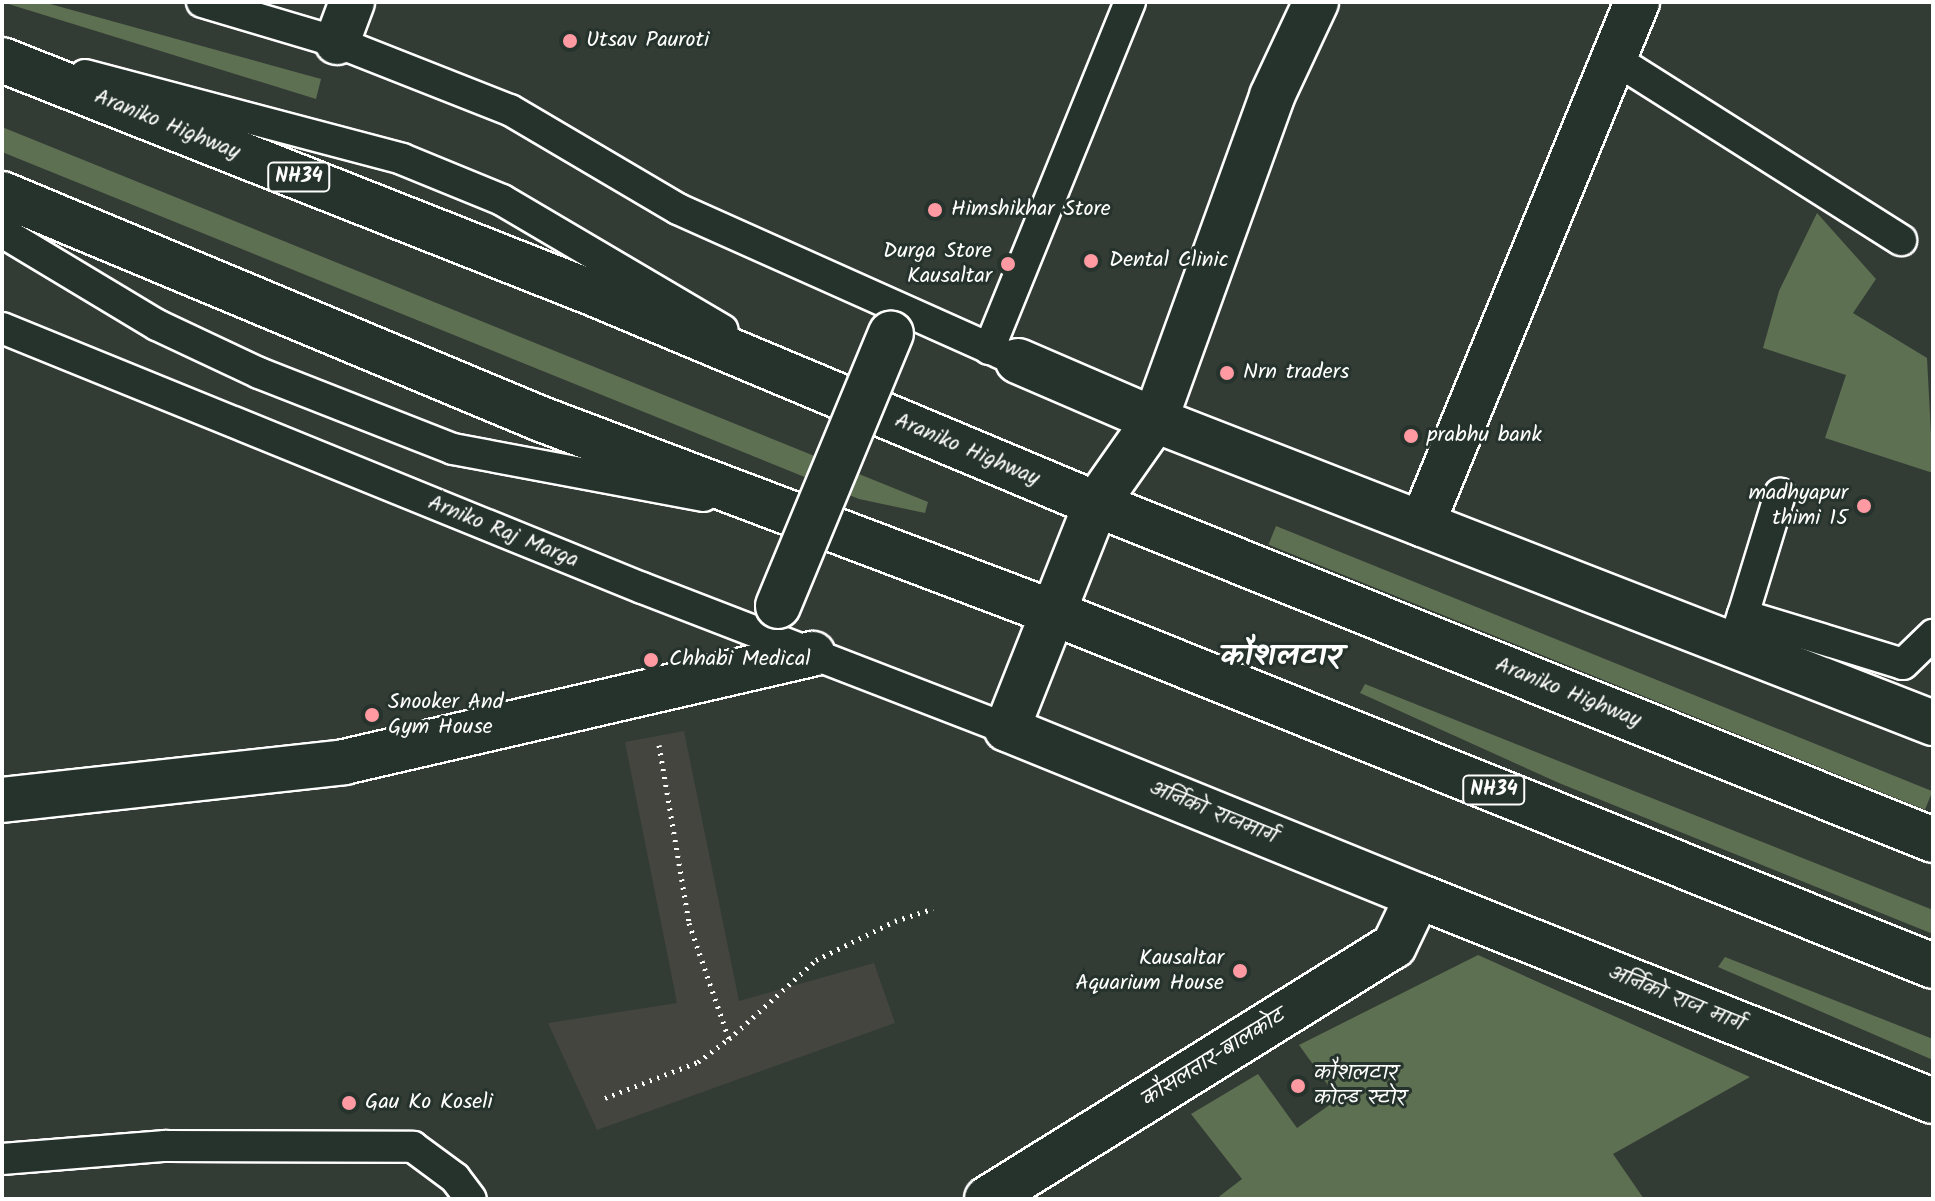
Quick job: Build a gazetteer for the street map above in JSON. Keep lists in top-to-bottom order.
{
  "streets": {
    "main road": [
      "Araniko Highway",
      "NH34",
      "अर्निको राजमार्ग",
      "अर्निको राज मार्ग",
      "कौसलतार-बालकोट"
    ],
    "lane": ["Arniko Raj Marga"]
  },
  "crossings": [
    ["Arniko Raj Marga", "अर्निको राजमार्ग"],
    ["अर्निको राजमार्ग", "अर्निको राज मार्ग"],
    ["अर्निको राजमार्ग", "कौसलतार-बालकोट"],
    ["अर्निको राज मार्ग", "कौसलतार-बालकोट"]
  ],
  "districts": ["कौशलटार"],
  "places": [
    "Utsav Pauroti",
    "Himshikhar Store",
    "Dental Clinic",
    "Durga Store Kausaltar",
    "Nrn traders",
    "prabhu bank",
    "madhyapur thimi 15",
    "Chhabi Medical",
    "Snooker And Gym House",
    "Kausaltar Aquarium House",
    "कौशलटार कोल्ड स्टोर",
    "Gau Ko Koseli"
  ]
}
